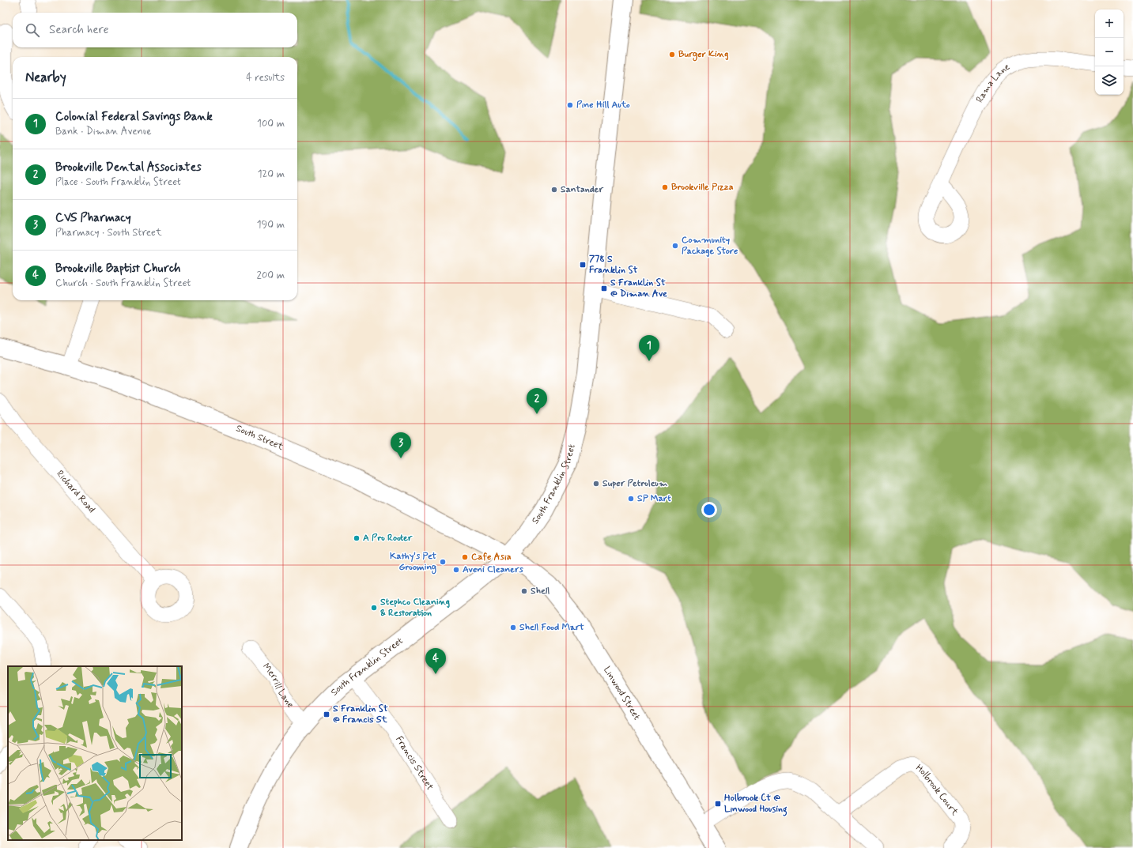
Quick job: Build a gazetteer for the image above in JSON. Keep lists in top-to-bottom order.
{
  "streets": {
    "main road": ["South Street", "South Franklin Street", "Linwood Street"],
    "street": [
      "Rama Lane",
      "Richard Road",
      "Merrill Lane",
      "Francis Street",
      "Holbrook Court"
    ]
  },
  "crossings": [
    ["South Street", "South Franklin Street"],
    ["South Street", "Linwood Street"],
    ["South Franklin Street", "Merrill Lane"],
    ["South Franklin Street", "Linwood Street"],
    ["South Franklin Street", "Francis Street"]
  ],
  "places": {
    "other": [
      "Burger King",
      "Pine Hill Auto",
      "Brookville Pizza",
      "Santander",
      "Community Package Store",
      "Super Petroleum",
      "SP Mart",
      "A Pro Rooter",
      "Cafe Asia",
      "Kathy's Pet Grooming",
      "Aveni Cleaners",
      "Shell",
      "Stephco Cleaning & Restoration",
      "Shell Food Mart"
    ],
    "transit": [
      "778 S Franklin St",
      "S Franklin St @ Diman Ave",
      "S Franklin St @ Francis St",
      "Holbrook Ct @ Linwood Housing"
    ]
  },
  "page": {
    "map_buttons": ["+", "−"],
    "search": "Search here",
    "heading": ["Nearby", "4 results"],
    "list": [
      {
        "mark": "1",
        "name": "Colonial Federal Savings Bank",
        "note": "Bank · Diman Avenue",
        "value": "100 m"
      },
      {
        "mark": "2",
        "name": "Brookville Dental Associates",
        "note": "Place · South Franklin Street",
        "value": "120 m"
      },
      {
        "mark": "3",
        "name": "CVS Pharmacy",
        "note": "Pharmacy · South Street",
        "value": "190 m"
      },
      {
        "mark": "4",
        "name": "Brookville Baptist Church",
        "note": "Church · South Franklin Street",
        "value": "200 m"
      }
    ],
    "pins": [
      "1",
      "2",
      "3",
      "4"
    ]
  }
}
